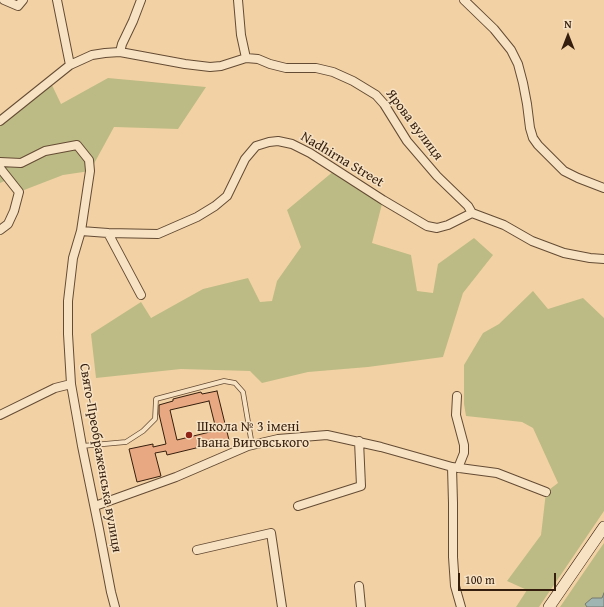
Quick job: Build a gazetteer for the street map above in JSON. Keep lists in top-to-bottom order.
{
  "streets": {
    "street": ["Ярова вулиця", "Nadhirna Street", "Свято-Преображенська вулиця"]
  },
  "crossings": [
    ["Ярова вулиця", "Nadhirna Street"],
    ["Nadhirna Street", "Свято-Преображенська вулиця"]
  ],
  "places": ["Школа № 3 імені Івана Виговського"],
  "scale_bar": "100 m",
  "north": "top"
}
